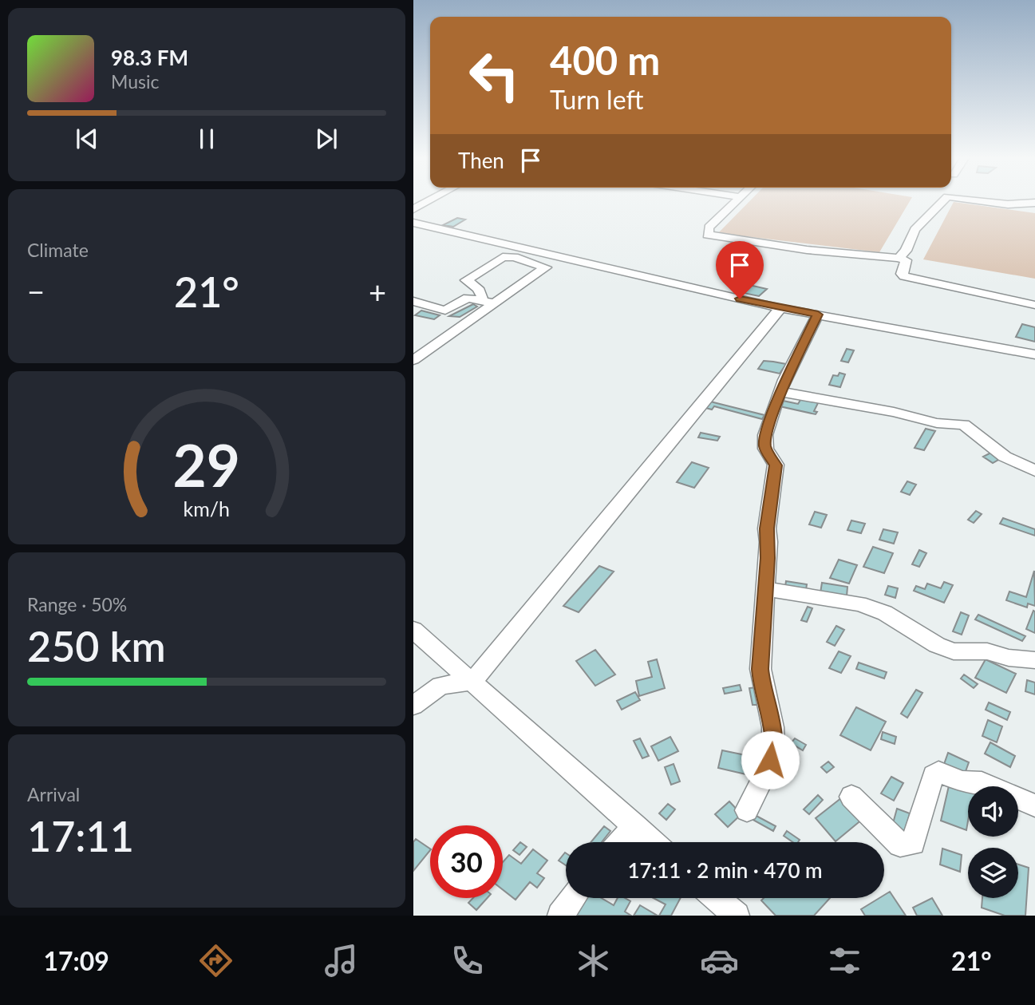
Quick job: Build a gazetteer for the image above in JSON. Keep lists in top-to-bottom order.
{
  "page": {
    "turn": ["400 m", "Turn left"],
    "song": ["98.3 FM", "Music"],
    "then": "Then",
    "tile": [
      "Climate",
      ["Range · 50%", "250 km"],
      ["Arrival", "17:11"]
    ],
    "heat": ["−", "21°", "+"],
    "limit": "30",
    "trip": "17:11 · 2 min · 470 m",
    "tabs": ["17:09", "21°"],
    "gauge": ["29", "km/h"]
  }
}
